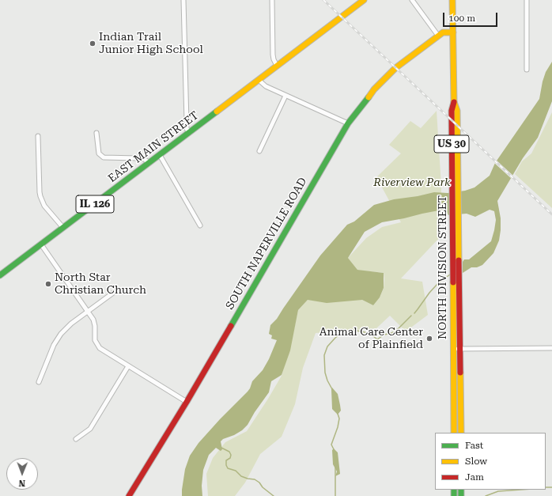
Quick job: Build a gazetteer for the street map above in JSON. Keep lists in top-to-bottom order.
{
  "streets": {
    "main road": [
      "US 30",
      "EAST MAIN STREET",
      "IL 126",
      "SOUTH NAPERVILLE ROAD",
      "NORTH DIVISION STREET"
    ]
  },
  "crossings": [
    ["SOUTH NAPERVILLE ROAD", "NORTH DIVISION STREET"]
  ],
  "parks": ["Riverview Park"],
  "places": ["Indian Trail Junior High School", "North Star Christian Church", "Animal Care Center of Plainfield"],
  "legend": ["Fast", "Slow", "Jam"],
  "scale_bar": "100 m",
  "north": "bottom"
}
